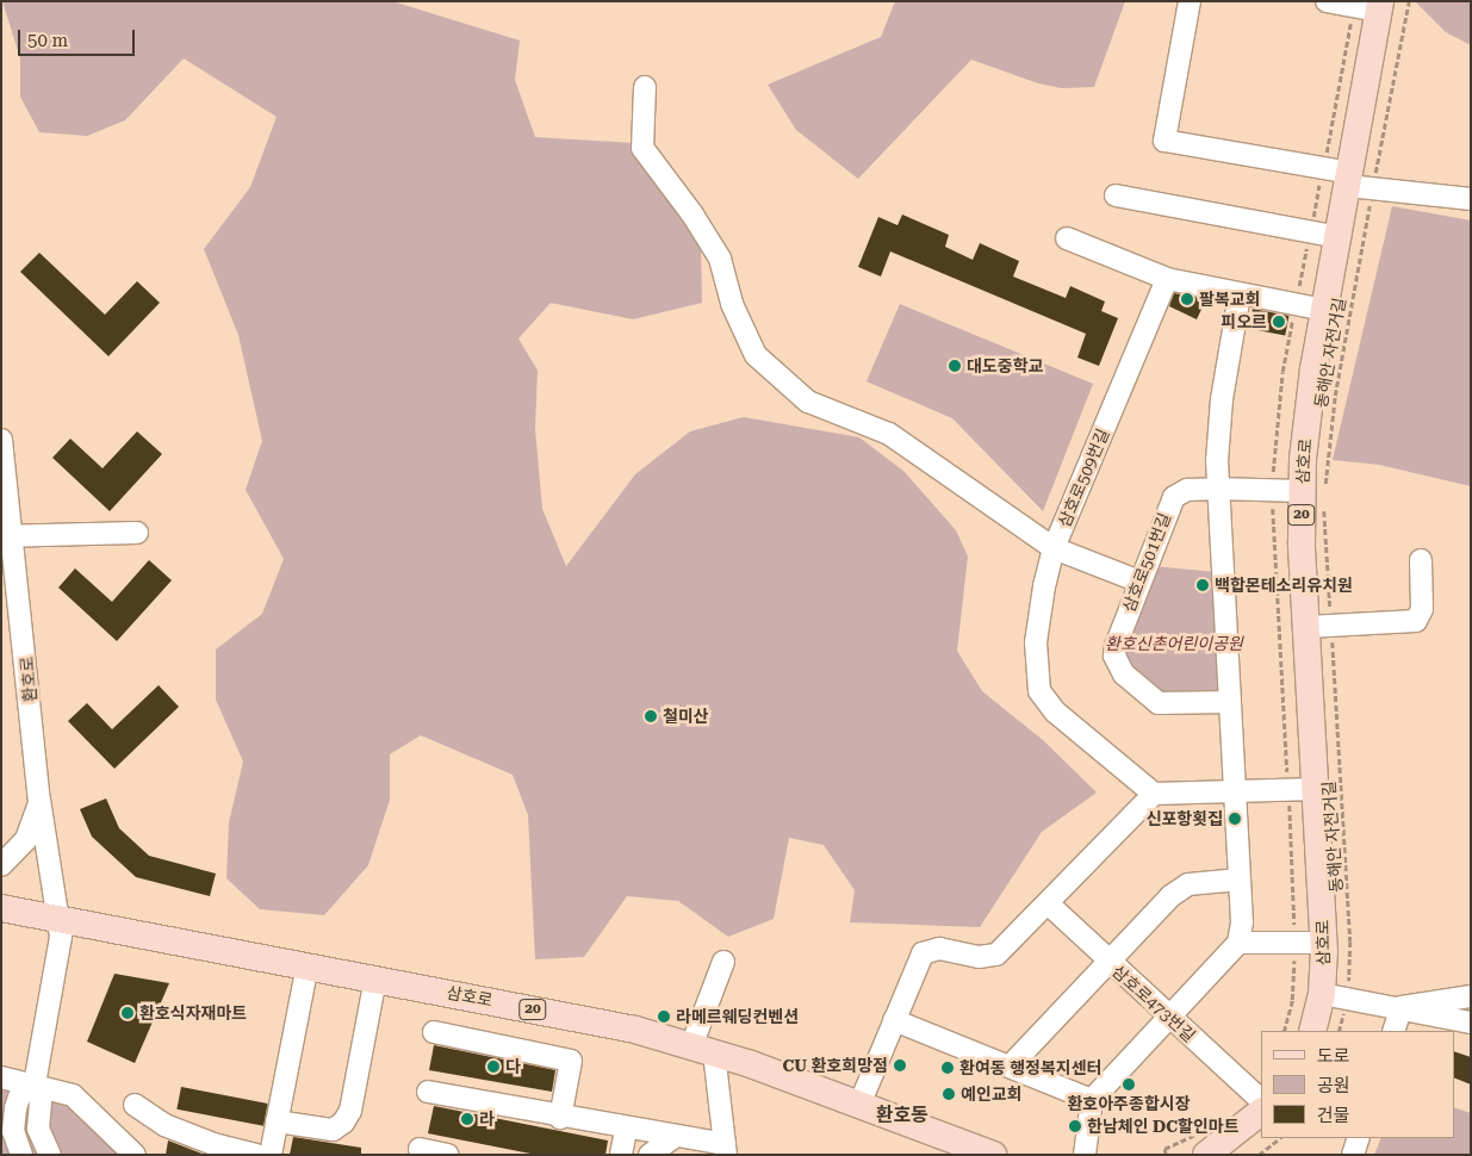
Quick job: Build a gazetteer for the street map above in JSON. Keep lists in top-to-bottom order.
{
  "streets": {
    "main road": ["삼호로", "20"],
    "street": [
      "삼호로509번길",
      "삼호로501번길",
      "환호로",
      "삼호로473번길"
    ],
    "path": ["동해안 자전거길"]
  },
  "crossings": [
    ["동해안 자전거길", "삼호로"],
    ["동해안 자전거길", "삼호로501번길"],
    ["삼호로", "삼호로501번길"],
    ["삼호로", "환호로"]
  ],
  "districts": ["환호동"],
  "parks": ["환호신촌어린이공원"],
  "places": [
    "팔복교회",
    "피오르",
    "대도중학교",
    "백합몬테소리유치원",
    "철미산",
    "신포항횟집",
    "환호식자재마트",
    "라메르웨딩컨벤션",
    "CU 환호희망점",
    "다",
    "환여동 행정복지센터",
    "환호아주종합시장",
    "예인교회",
    "라",
    "한남체인 DC할인마트"
  ],
  "legend": ["도로", "공원", "건물"],
  "scale_bar": "50 m"
}
